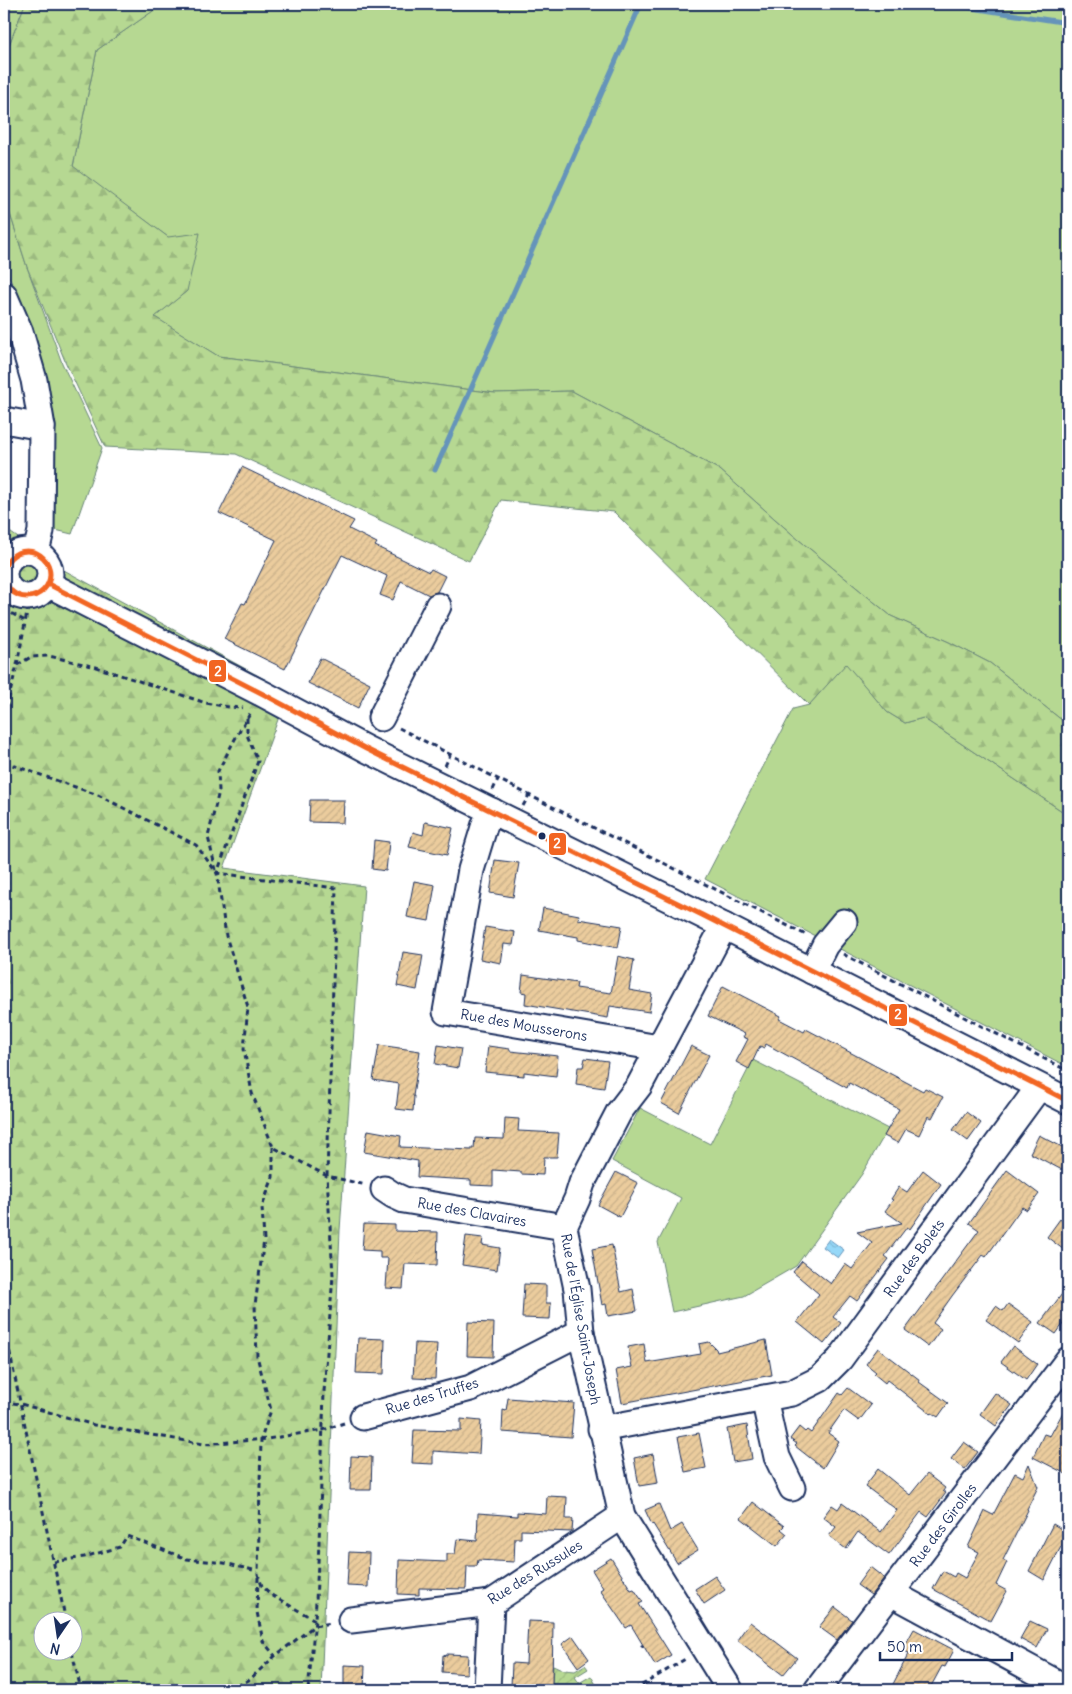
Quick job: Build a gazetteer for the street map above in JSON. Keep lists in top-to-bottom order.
{
  "streets": {
    "street": [
      "Rue des Mousserons",
      "Rue des Clavaires",
      "Rue des Bolets",
      "Rue de l'Église Saint-Joseph",
      "Rue des Truffes",
      "Rue des Girolles",
      "Rue des Russules"
    ]
  },
  "crossings": [
    ["Rue des Mousserons", "Rue de l'Église Saint-Joseph"],
    ["Rue des Clavaires", "Rue de l'Église Saint-Joseph"],
    ["Rue des Bolets", "Rue de l'Église Saint-Joseph"],
    ["Rue de l'Église Saint-Joseph", "Rue des Truffes"],
    ["Rue de l'Église Saint-Joseph", "Rue des Russules"]
  ],
  "lines": ["transit line 2"],
  "scale_bar": "50 m",
  "north": "bottom"
}
